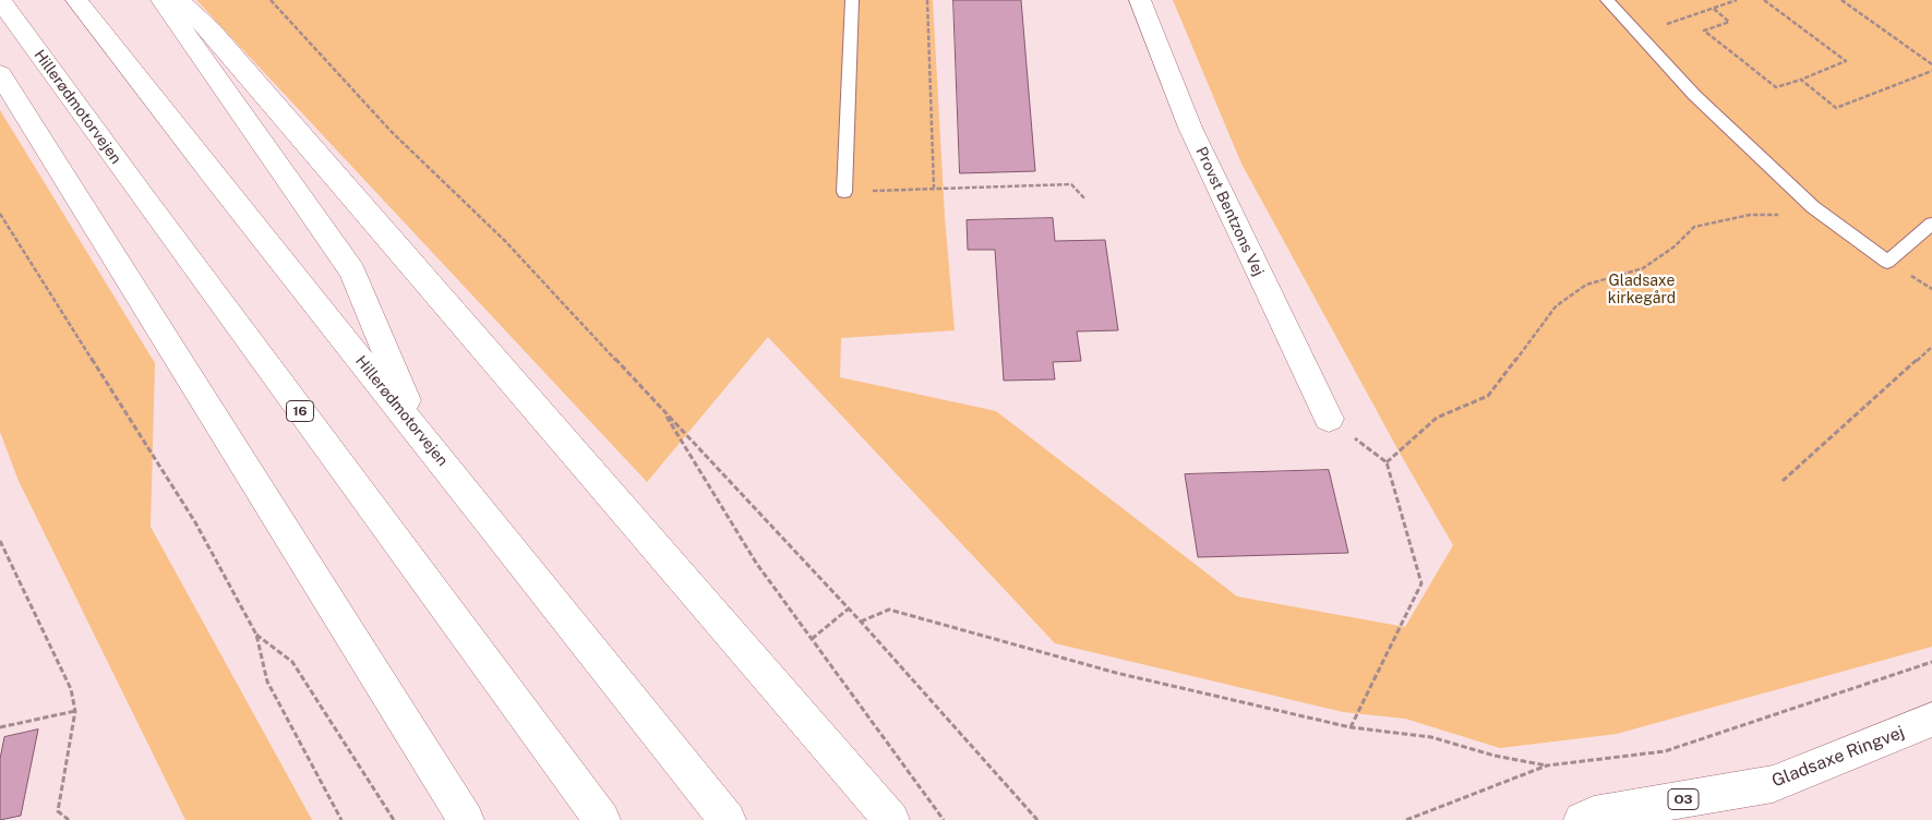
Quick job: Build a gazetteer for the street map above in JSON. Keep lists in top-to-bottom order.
{
  "streets": {
    "main road": [
      "Hillerødmotorvejen",
      "Provst Bentzons Vej",
      "16",
      "Gladsaxe Ringvej",
      "O3"
    ]
  },
  "parks": ["Gladsaxe kirkegård"]
}
